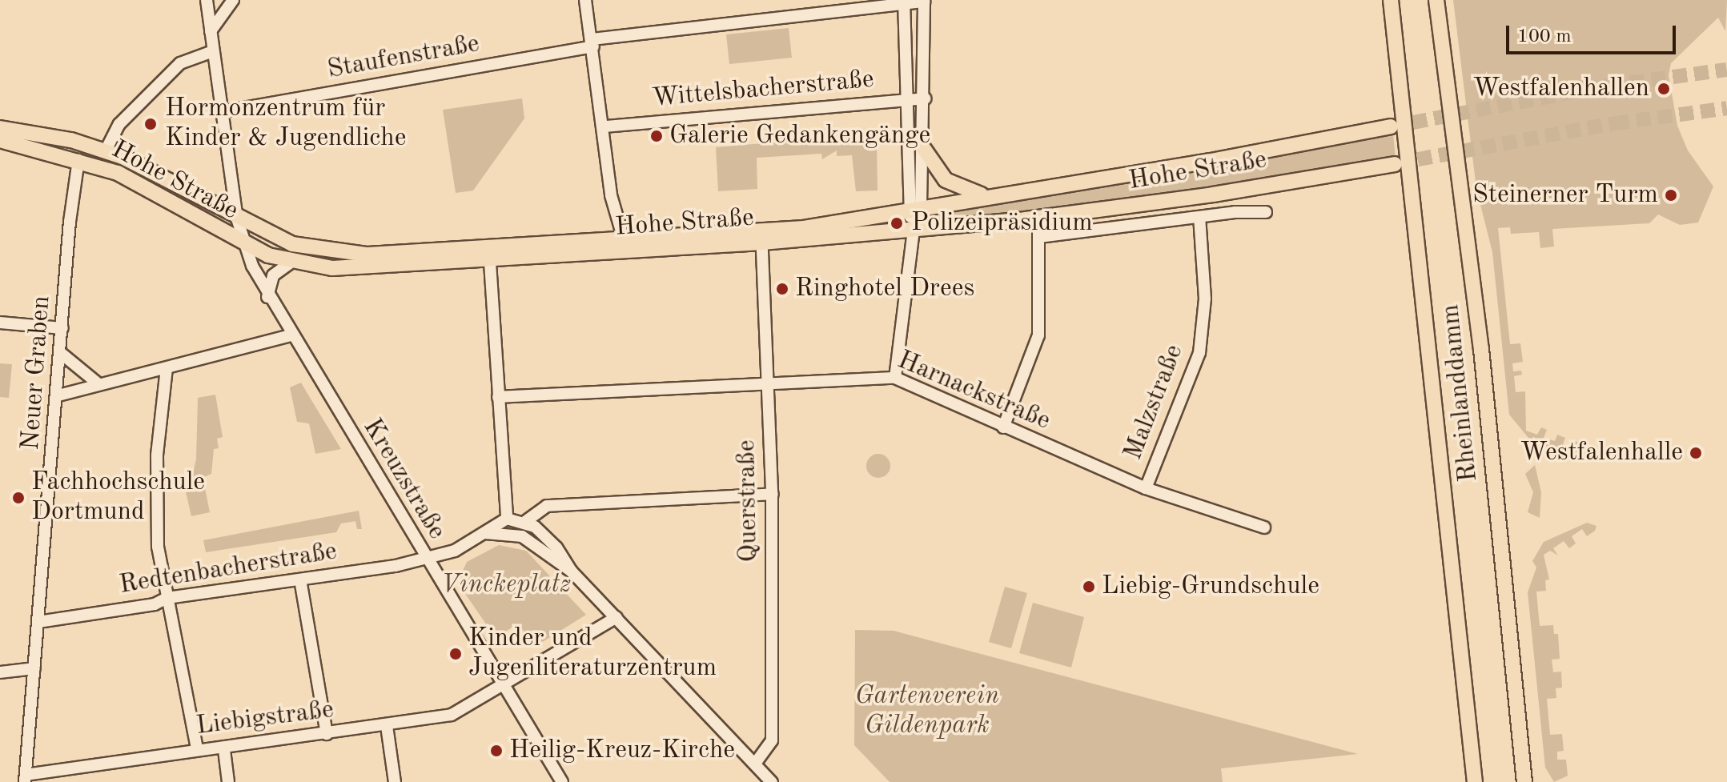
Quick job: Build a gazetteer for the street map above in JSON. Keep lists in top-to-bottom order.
{
  "streets": {
    "main road": ["Hohe Straße", "Rheinlanddamm"],
    "street": [
      "Staufenstraße",
      "Wittelsbacherstraße",
      "Neuer Graben",
      "Harnackstraße",
      "Malzstraße",
      "Kreuzstraße",
      "Querstraße",
      "Redtenbacherstraße",
      "Liebigstraße"
    ]
  },
  "crossings": [
    ["Staufenstraße", "Kreuzstraße"],
    ["Hohe Straße", "Neuer Graben"],
    ["Hohe Straße", "Malzstraße"],
    ["Hohe Straße", "Kreuzstraße"],
    ["Hohe Straße", "Querstraße"],
    ["Neuer Graben", "Redtenbacherstraße"],
    ["Neuer Graben", "Liebigstraße"],
    ["Harnackstraße", "Malzstraße"],
    ["Harnackstraße", "Querstraße"],
    ["Kreuzstraße", "Redtenbacherstraße"],
    ["Kreuzstraße", "Liebigstraße"]
  ],
  "parks": ["Vinckeplatz", "Gartenverein Gildenpark"],
  "places": [
    "Westfalenhallen",
    "Hormonzentrum für Kinder & Jugendliche",
    "Galerie Gedankengänge",
    "Steinerner Turm",
    "Polizeipräsidium",
    "Ringhotel Drees",
    "Westfalenhalle",
    "Fachhochschule Dortmund",
    "Liebig-Grundschule",
    "Kinder und Jugenliteraturzentrum",
    "Heilig-Kreuz-Kirche"
  ],
  "scale_bar": "100 m"
}
